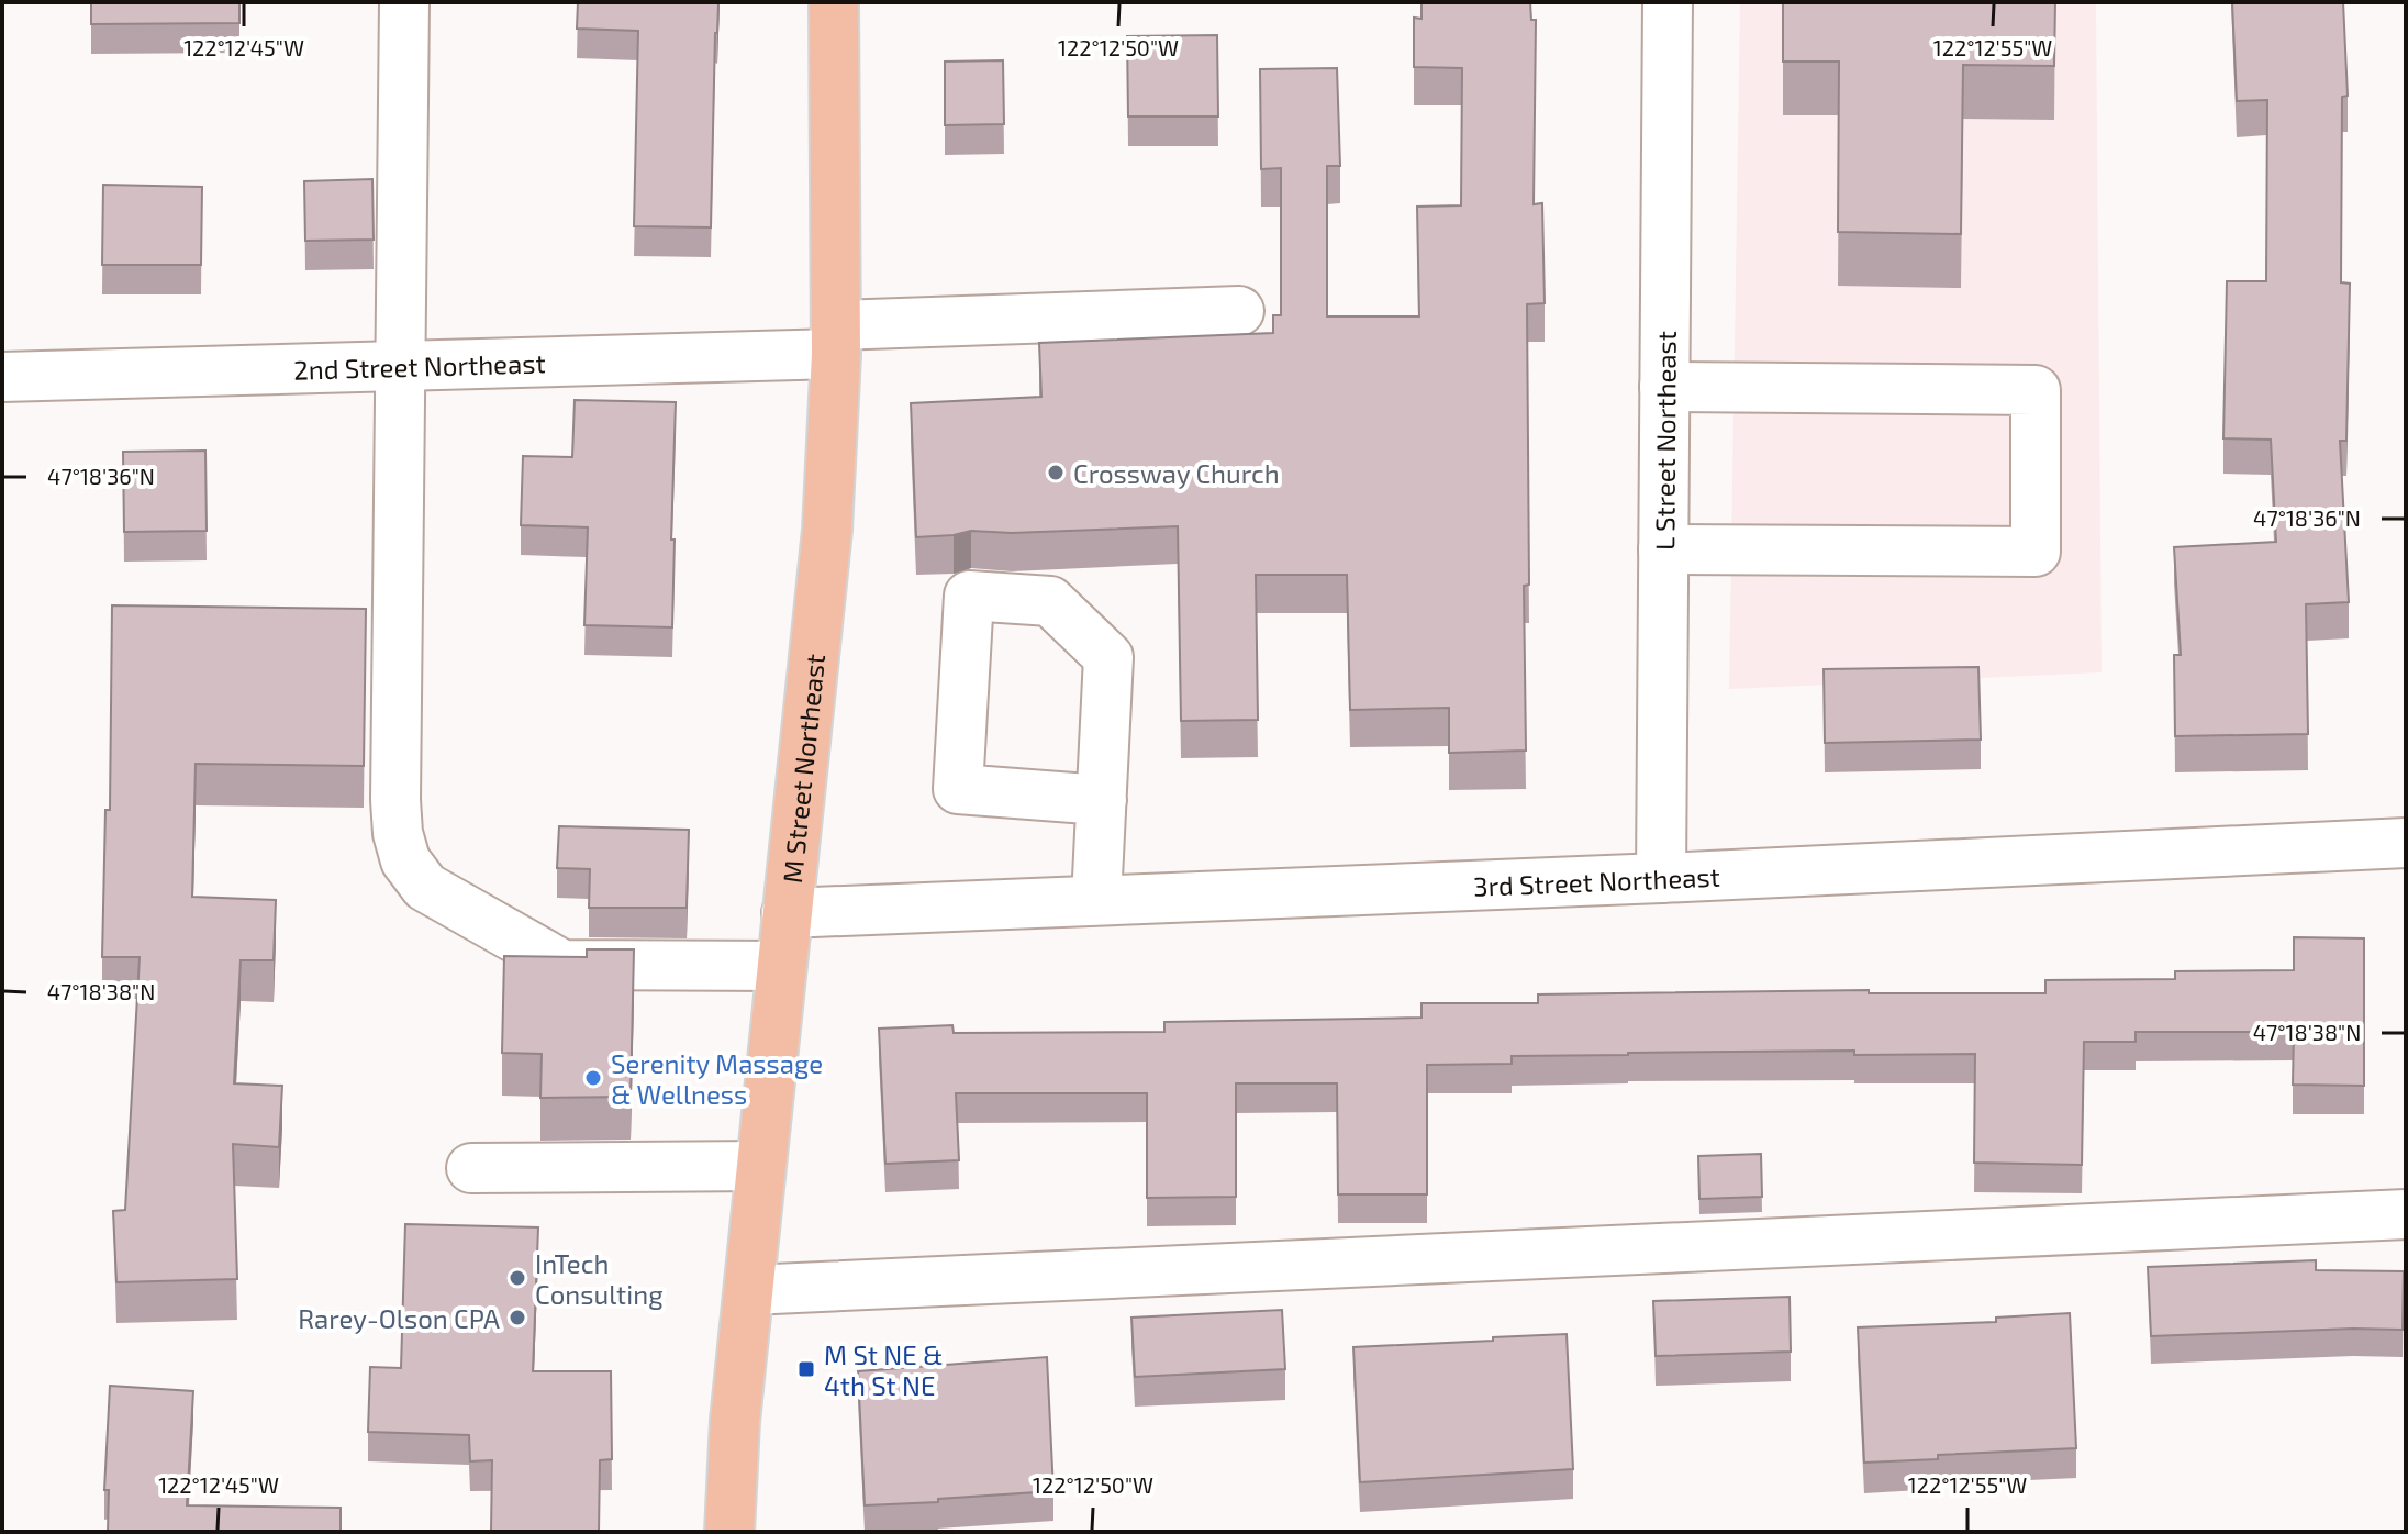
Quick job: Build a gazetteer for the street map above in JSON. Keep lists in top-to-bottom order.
{
  "streets": {
    "main road": ["M Street Northeast"],
    "street": ["2nd Street Northeast", "L Street Northeast", "3rd Street Northeast"]
  },
  "crossings": [
    ["2nd Street Northeast", "M Street Northeast"],
    ["L Street Northeast", "3rd Street Northeast"],
    ["M Street Northeast", "3rd Street Northeast"]
  ],
  "places": {
    "other": [
      "Crossway Church",
      "Serenity Massage & Wellness",
      "InTech Consulting",
      "Rarey-Olson CPA"
    ],
    "transit": ["M St NE & 4th St NE"]
  },
  "coordinates": [
    "122°12'45\"W",
    "122°12'50\"W",
    "122°12'55\"W",
    "47°18'36\"N",
    "47°18'38\"N"
  ]
}
